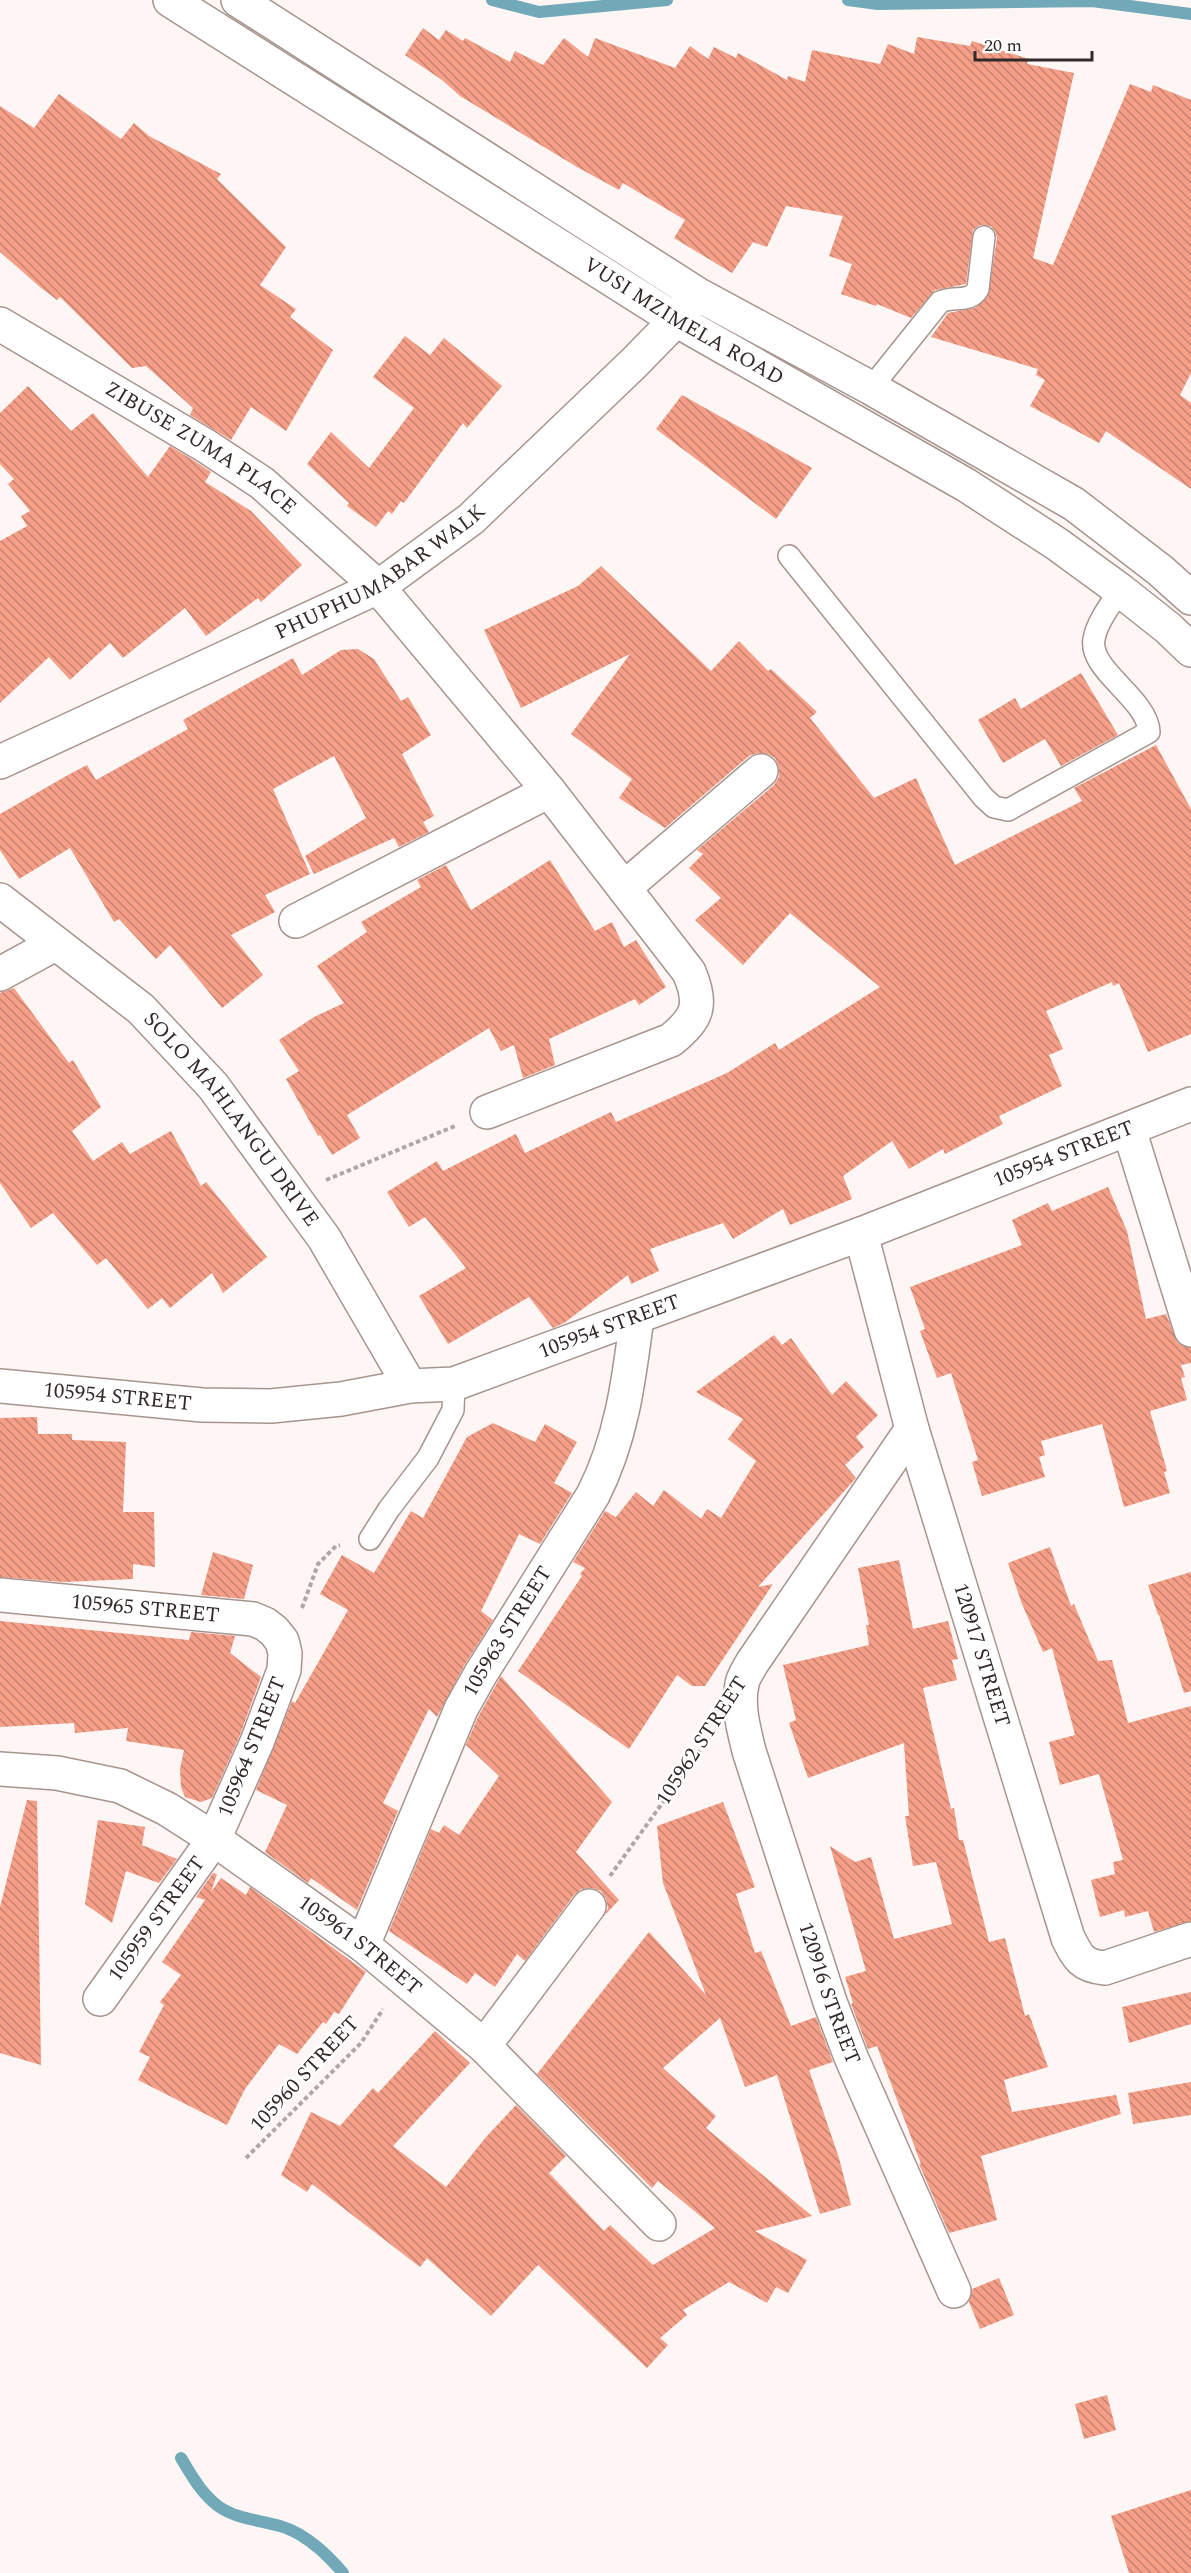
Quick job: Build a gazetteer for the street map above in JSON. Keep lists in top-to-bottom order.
{
  "streets": {
    "street": [
      "VUSI MZIMELA ROAD",
      "ZIBUSE ZUMA PLACE",
      "PHUPHUMABAR WALK",
      "SOLO MAHLANGU DRIVE",
      "105954 STREET",
      "105965 STREET",
      "105963 STREET",
      "120917 STREET",
      "105962 STREET",
      "105964 STREET",
      "105959 STREET",
      "105961 STREET",
      "120916 STREET"
    ],
    "path": ["105960 STREET"]
  },
  "crossings": [
    ["VUSI MZIMELA ROAD", "PHUPHUMABAR WALK"],
    ["ZIBUSE ZUMA PLACE", "PHUPHUMABAR WALK"],
    ["SOLO MAHLANGU DRIVE", "105954 STREET"],
    ["105954 STREET", "105963 STREET"],
    ["105954 STREET", "120917 STREET"],
    ["105965 STREET", "105964 STREET"],
    ["105963 STREET", "105961 STREET"],
    ["120917 STREET", "105962 STREET"],
    ["105962 STREET", "120916 STREET"],
    ["105964 STREET", "105959 STREET"],
    ["105964 STREET", "105961 STREET"],
    ["105959 STREET", "105961 STREET"],
    ["105961 STREET", "105960 STREET"]
  ],
  "scale_bar": "20 m"
}
